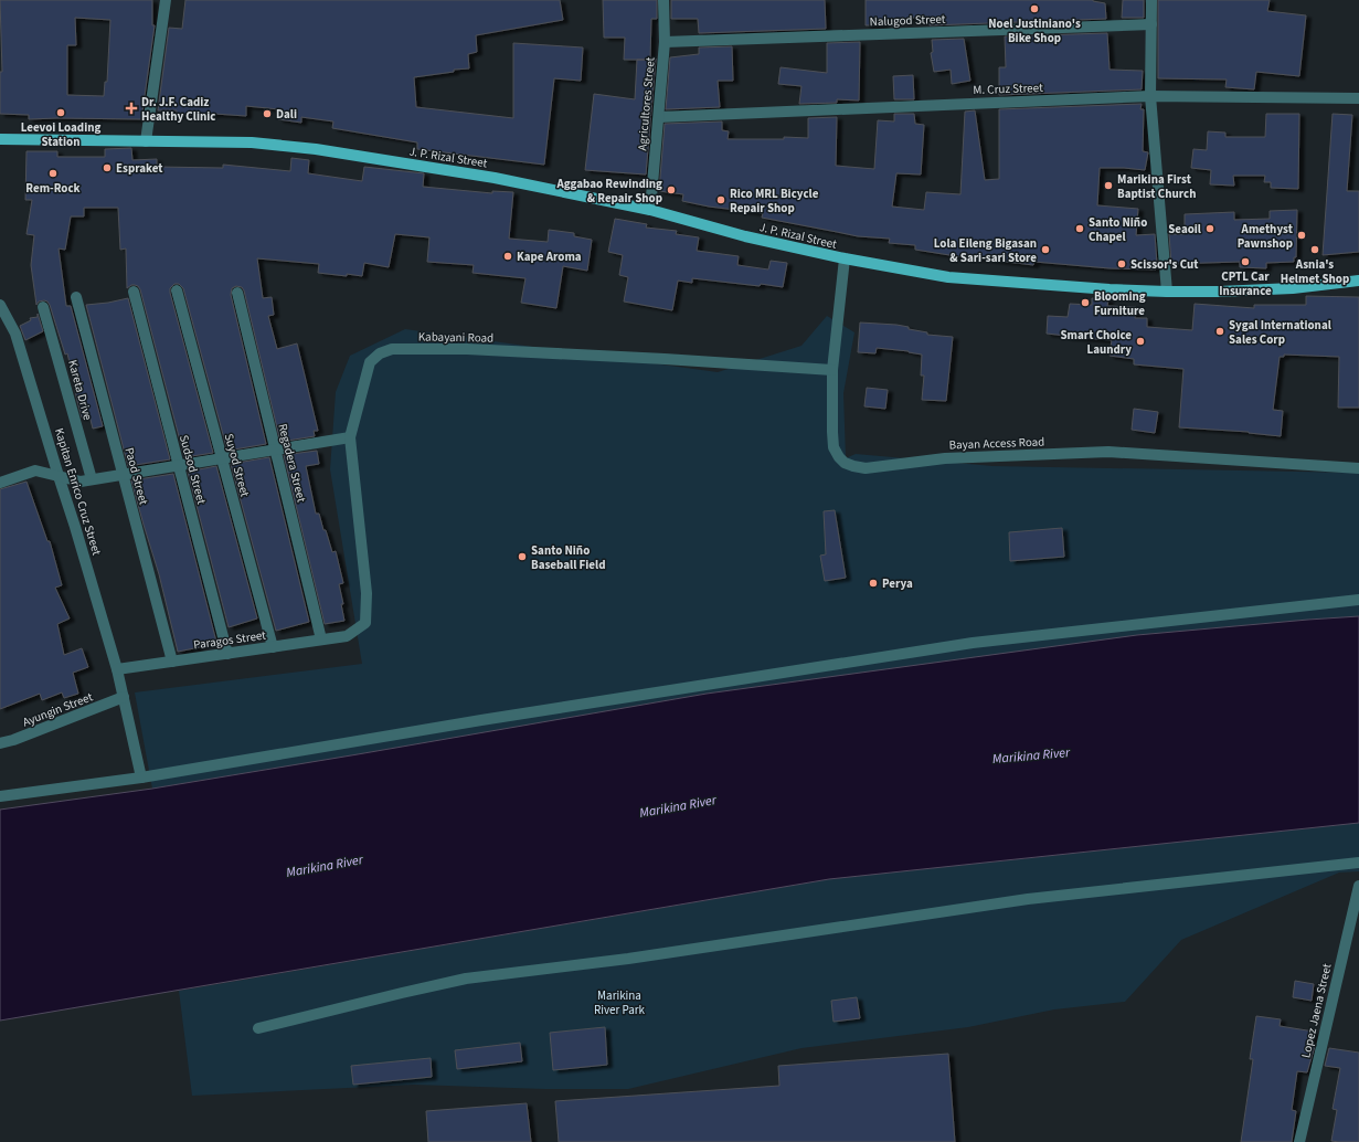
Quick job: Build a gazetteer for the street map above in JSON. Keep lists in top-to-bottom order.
{
  "streets": {
    "main road": ["J. P. Rizal Street"],
    "street": [
      "Nalugod Street",
      "M. Cruz Street",
      "Agricultores Street",
      "Kabayani Road",
      "Kareta Drive",
      "Bayan Access Road",
      "Regadera Street",
      "Suyod Street",
      "Sudsod Street",
      "Paod Street",
      "Kapitan Enrico Cruz Street",
      "Paragos Street",
      "Ayungin Street",
      "Lopez Jaena Street"
    ]
  },
  "crossings": [
    ["Nalugod Street", "Agricultores Street"],
    ["M. Cruz Street", "Agricultores Street"],
    ["Agricultores Street", "J. P. Rizal Street"],
    ["J. P. Rizal Street", "Bayan Access Road"],
    ["Kabayani Road", "Bayan Access Road"],
    ["Kabayani Road", "Paragos Street"],
    ["Regadera Street", "Paragos Street"],
    ["Suyod Street", "Paragos Street"],
    ["Sudsod Street", "Paragos Street"],
    ["Paod Street", "Paragos Street"],
    ["Kapitan Enrico Cruz Street", "Paragos Street"],
    ["Kapitan Enrico Cruz Street", "Ayungin Street"]
  ],
  "water": ["Marikina River"],
  "parks": ["Marikina River Park"],
  "places": {
    "other": [
      "Noel Justiniano's Bike Shop",
      "Leevoi Loading Station",
      "Dali",
      "Espraket",
      "Rem-Rock",
      "Marikina First Baptist Church",
      "Aggabao Rewinding & Repair Shop",
      "Rico MRL Bicycle Repair Shop",
      "Santo Niño Chapel",
      "Seaoil",
      "Amethyst Pawnshop",
      "Lola Eileng Bigasan & Sari-sari Store",
      "Asnia's Helmet Shop",
      "Kape Aroma",
      "CPTL Car Insurance",
      "Scissor's Cut",
      "Blooming Furniture",
      "Sygal International Sales Corp",
      "Smart Choice Laundry",
      "Santo Niño Baseball Field",
      "Perya"
    ],
    "health": ["Dr. J.F. Cadiz Healthy Clinic"]
  }
}
